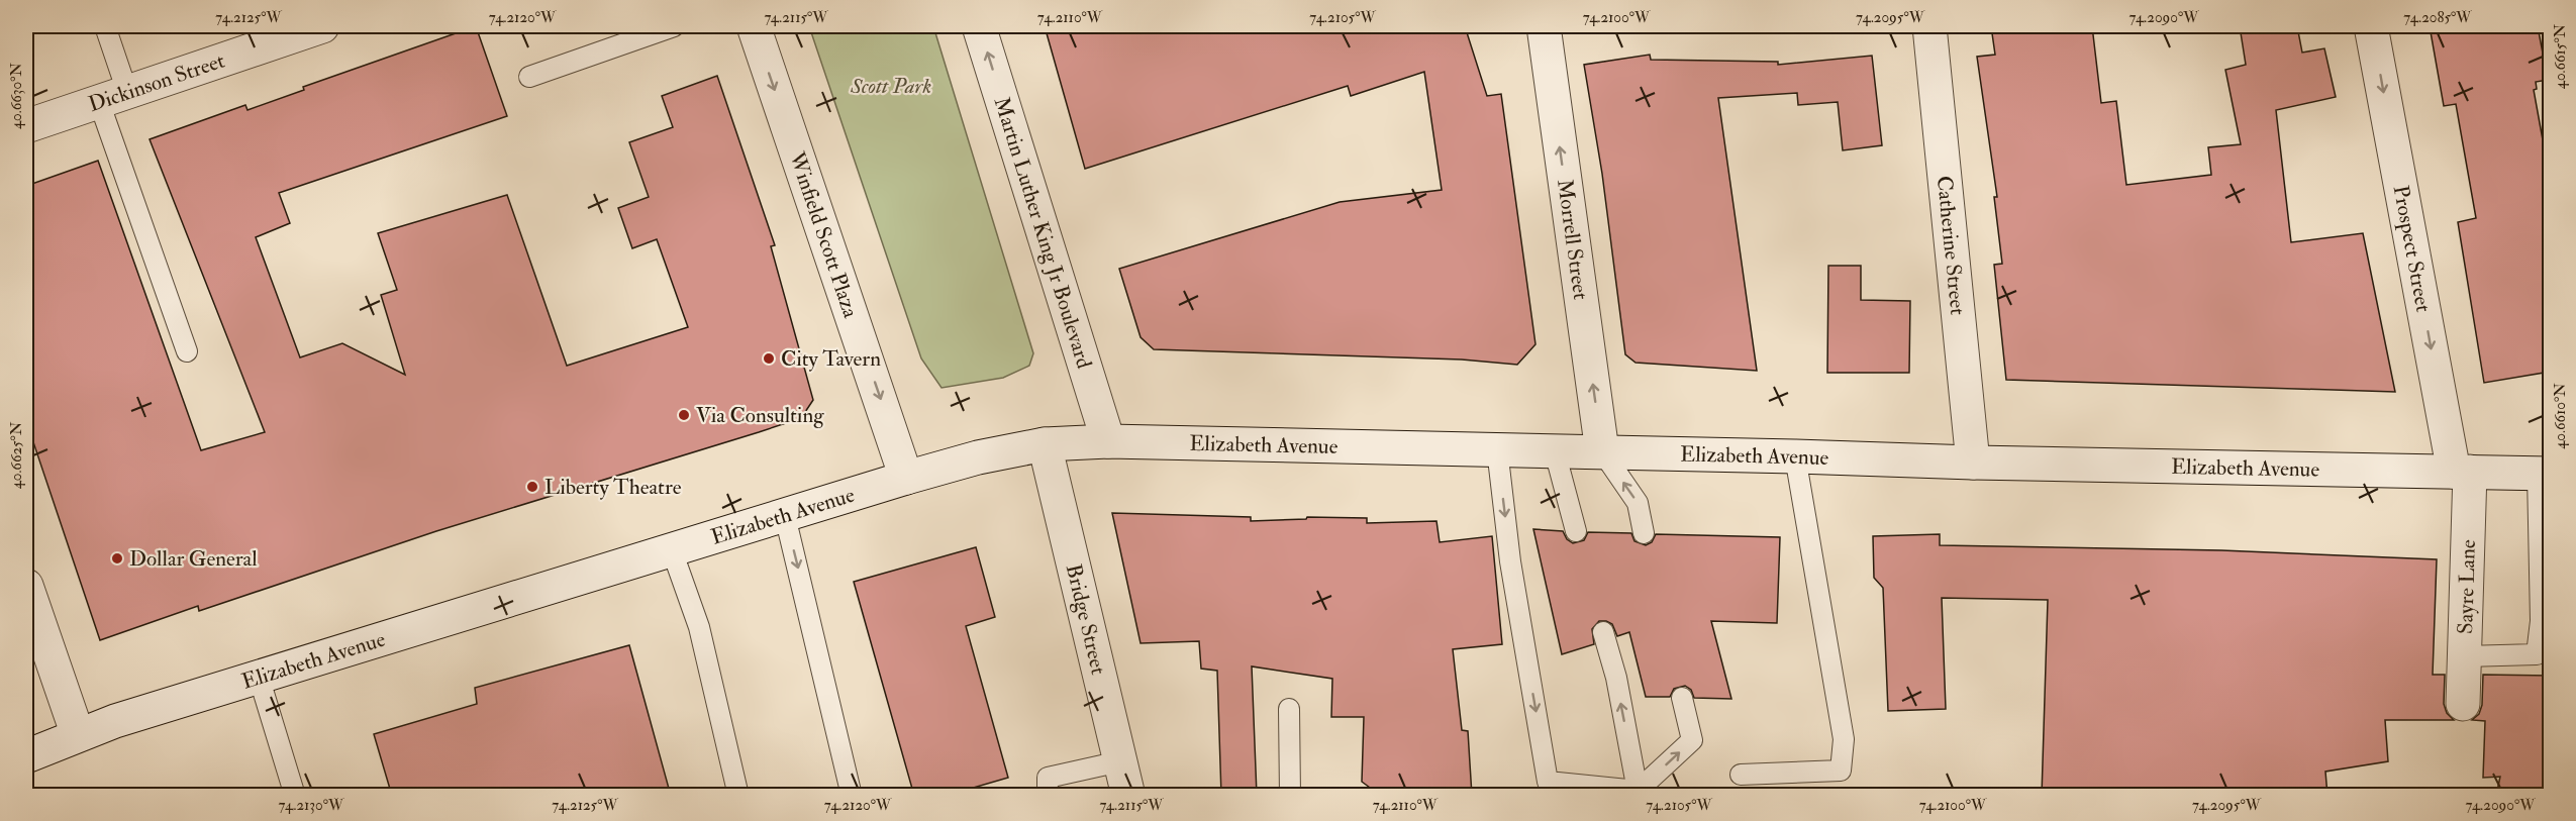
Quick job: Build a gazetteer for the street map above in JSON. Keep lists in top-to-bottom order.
{
  "streets": {
    "street": [
      "Dickinson Street",
      "Martin Luther King Jr Boulevard",
      "Winfield Scott Plaza",
      "Morrell Street",
      "Catherine Street",
      "Prospect Street",
      "Elizabeth Avenue",
      "Sayre Lane",
      "Bridge Street"
    ]
  },
  "crossings": [
    ["Martin Luther King Jr Boulevard", "Elizabeth Avenue"],
    ["Winfield Scott Plaza", "Elizabeth Avenue"],
    ["Morrell Street", "Elizabeth Avenue"],
    ["Catherine Street", "Elizabeth Avenue"],
    ["Prospect Street", "Elizabeth Avenue"],
    ["Prospect Street", "Sayre Lane"],
    ["Elizabeth Avenue", "Sayre Lane"],
    ["Elizabeth Avenue", "Bridge Street"]
  ],
  "one_way": [
    "Martin Luther King Jr Boulevard",
    "Winfield Scott Plaza",
    "Morrell Street",
    "Prospect Street"
  ],
  "parks": ["Scott Park"],
  "places": [
    "City Tavern",
    "Via Consulting",
    "Liberty Theatre",
    "Dollar General"
  ],
  "coordinates": [
    "74.2125°W",
    "74.2120°W",
    "74.2115°W",
    "74.2110°W",
    "74.2105°W",
    "74.2100°W",
    "74.2095°W",
    "74.2090°W",
    "74.2085°W",
    "40.6615°N",
    "40.6630°N",
    "40.6610°N",
    "40.6625°N",
    "74.2130°W"
  ]
}
